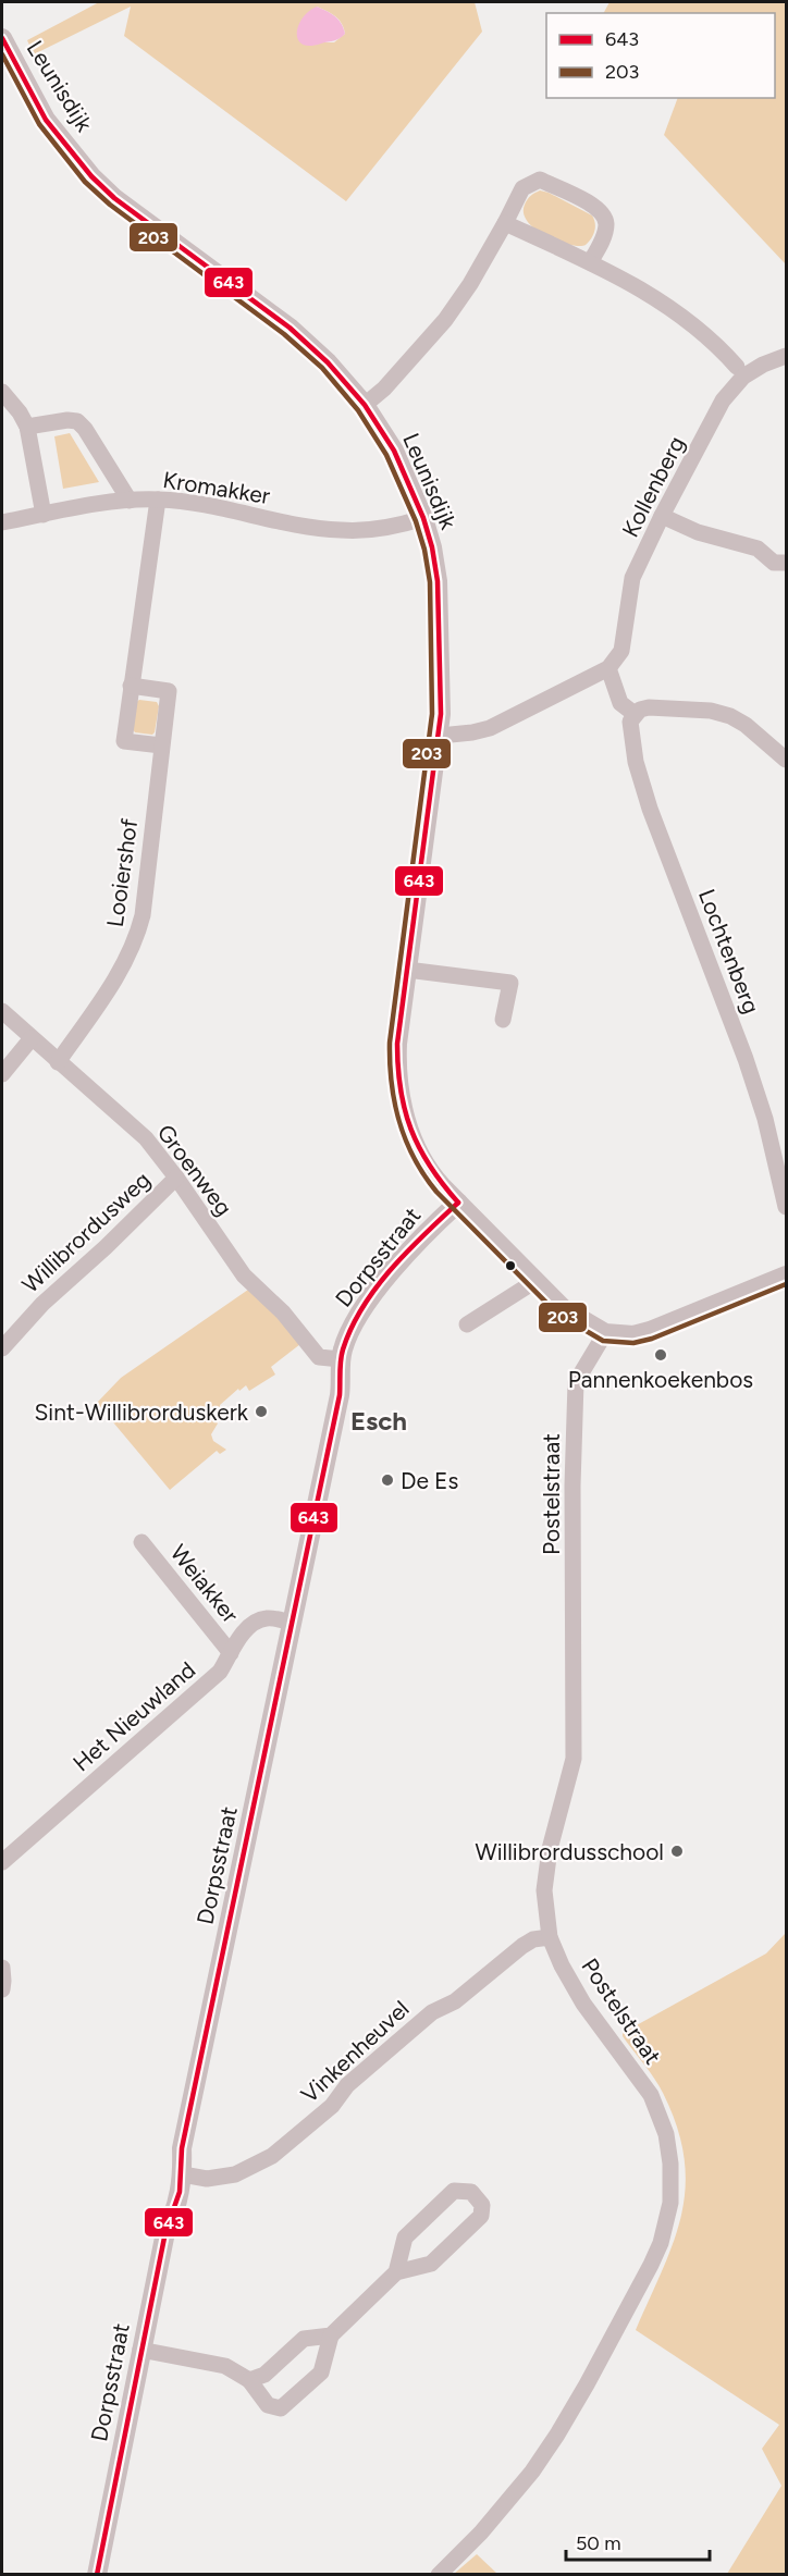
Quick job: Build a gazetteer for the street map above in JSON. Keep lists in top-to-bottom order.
{
  "streets": {
    "street": [
      "Leunisdijk",
      "Kollenberg",
      "Kromakker",
      "Looiershof",
      "Lochtenberg",
      "Groenweg",
      "Willibrordusweg",
      "Dorpsstraat",
      "Postelstraat",
      "Weiakker",
      "Het Nieuwland",
      "Vinkenheuvel"
    ]
  },
  "crossings": [
    ["Leunisdijk", "Kromakker"],
    ["Leunisdijk", "Dorpsstraat"],
    ["Looiershof", "Groenweg"],
    ["Groenweg", "Willibrordusweg"],
    ["Groenweg", "Dorpsstraat"],
    ["Dorpsstraat", "Het Nieuwland"],
    ["Dorpsstraat", "Vinkenheuvel"],
    ["Postelstraat", "Vinkenheuvel"],
    ["Weiakker", "Het Nieuwland"]
  ],
  "districts": ["Esch"],
  "places": [
    "Pannenkoekenbos",
    "Sint-Willibrorduskerk",
    "De Es",
    "Willibrordusschool"
  ],
  "lines": ["transit line 643", "transit line 203"],
  "legend": ["643", "203"],
  "scale_bar": "50 m"
}
